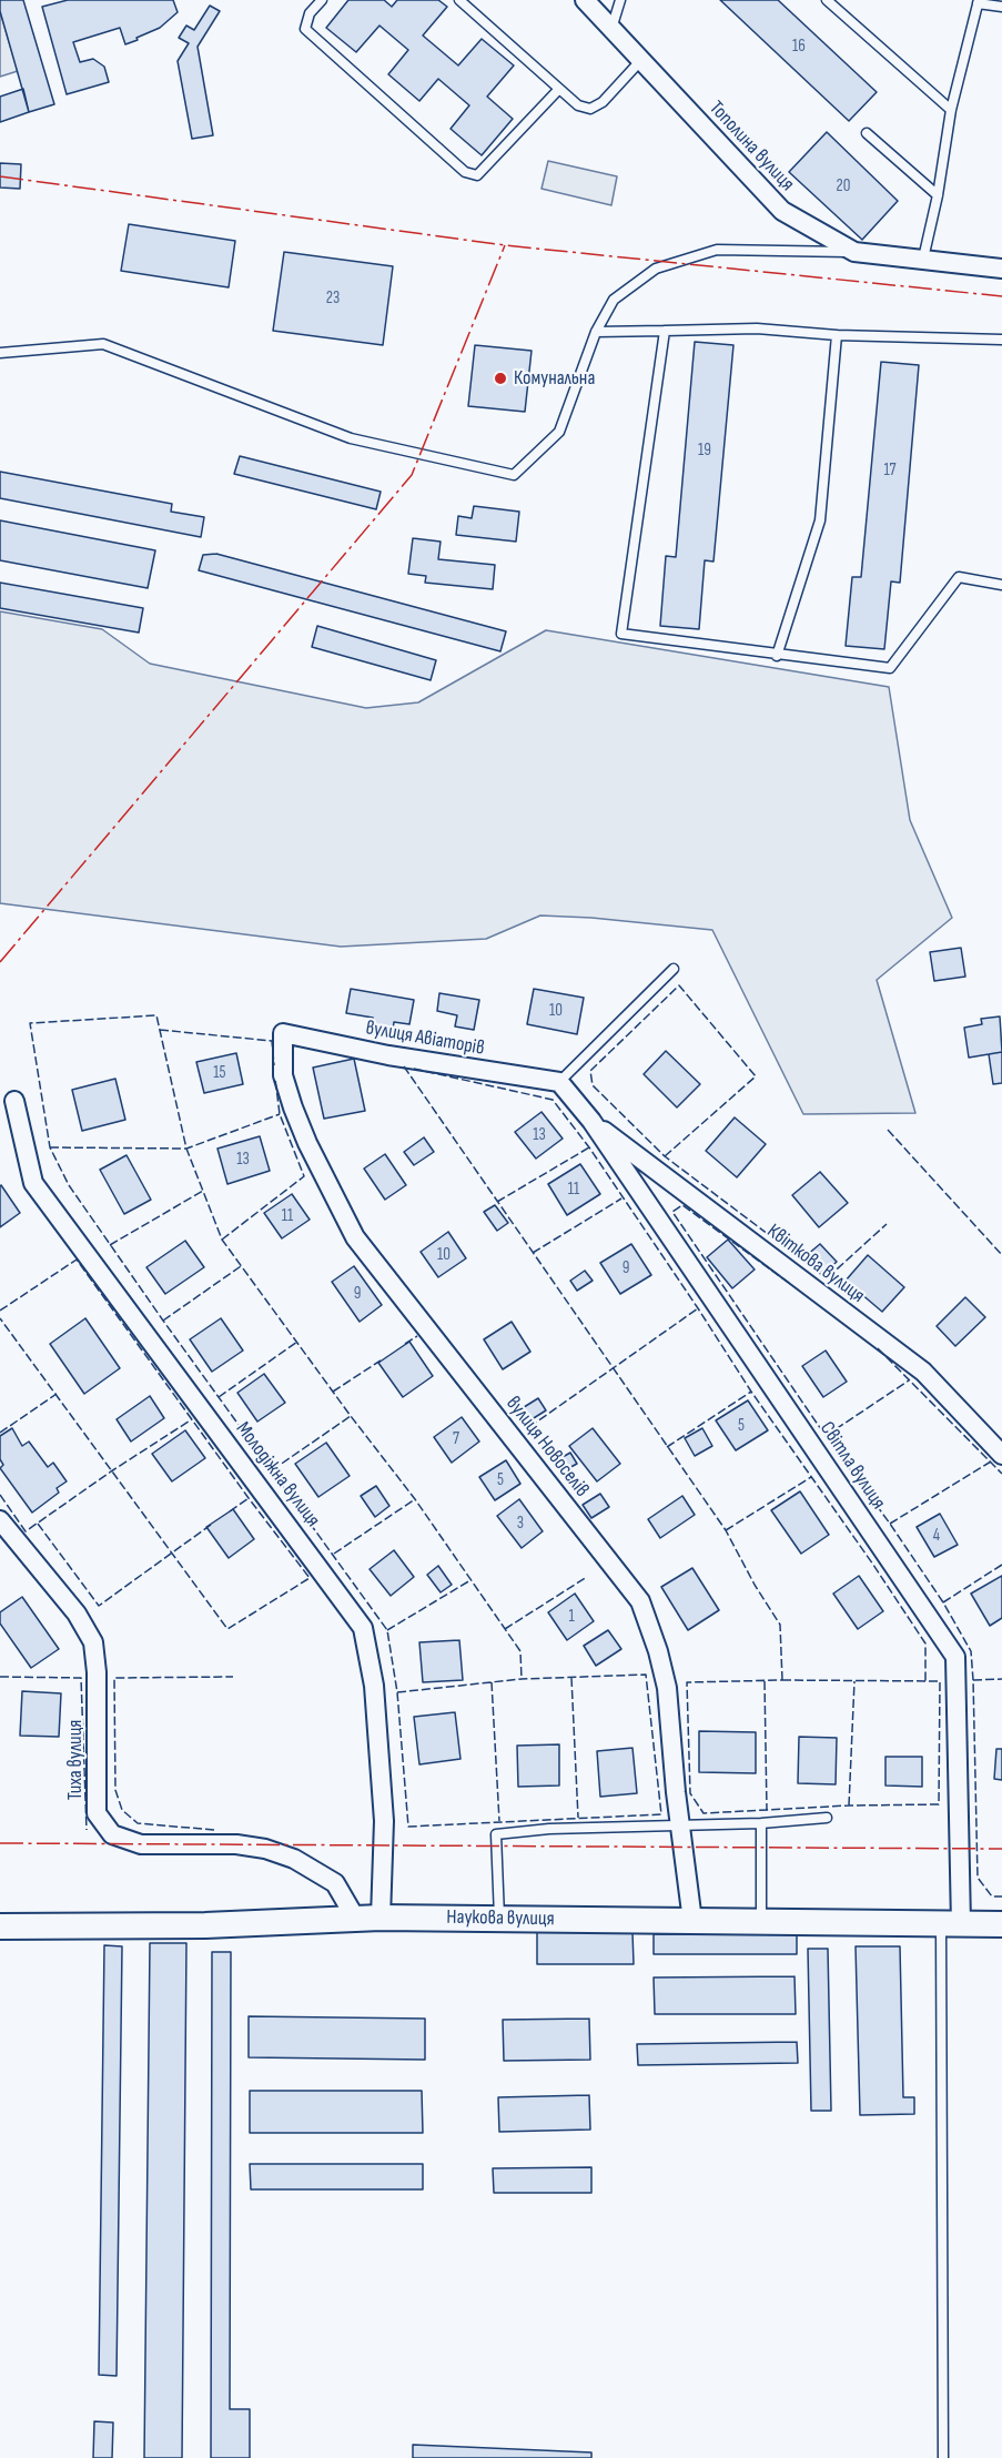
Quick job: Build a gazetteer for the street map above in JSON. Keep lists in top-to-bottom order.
{
  "streets": {
    "street": [
      "Тополина вулиця",
      "вулиця Авіаторів",
      "Квіткова вулиця",
      "вулиця Новоселів",
      "Світла вулиця",
      "Молодіжна вулиця",
      "Тиха вулиця",
      "Наукова вулиця"
    ]
  },
  "crossings": [
    ["вулиця Авіаторів", "вулиця Новоселів"],
    ["вулиця Авіаторів", "Світла вулиця"],
    ["Квіткова вулиця", "Світла вулиця"],
    ["вулиця Новоселів", "Наукова вулиця"],
    ["Світла вулиця", "Наукова вулиця"],
    ["Молодіжна вулиця", "Наукова вулиця"],
    ["Тиха вулиця", "Наукова вулиця"]
  ],
  "places": ["Комунальна"],
  "house_numbers": [
    "16",
    "20",
    "23",
    "19",
    "17",
    "10",
    "15",
    "13",
    "13",
    "11",
    "11",
    "10",
    "9",
    "9",
    "5",
    "7",
    "5",
    "3",
    "4",
    "1"
  ]
}
